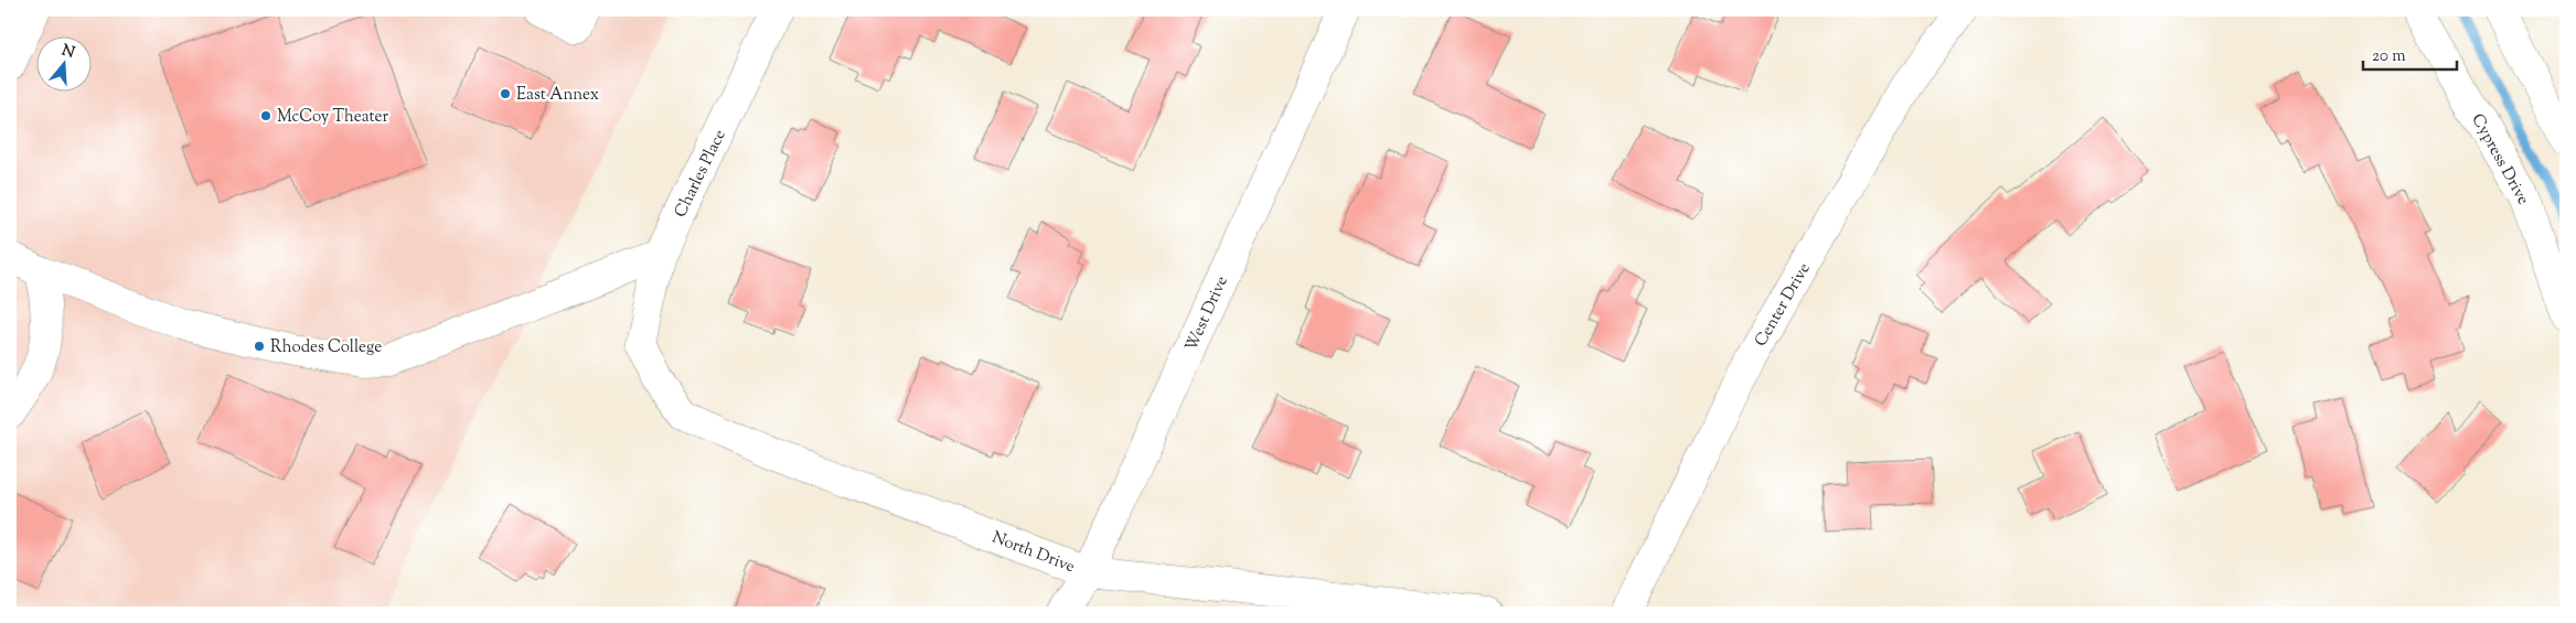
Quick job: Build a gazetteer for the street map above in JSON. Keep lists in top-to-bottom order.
{
  "streets": {
    "street": [
      "Cypress Drive",
      "Charles Place",
      "Center Drive",
      "West Drive",
      "North Drive"
    ]
  },
  "crossings": [
    ["Charles Place", "North Drive"],
    ["West Drive", "North Drive"]
  ],
  "places": ["East Annex", "McCoy Theater", "Rhodes College"],
  "scale_bar": "20 m",
  "north": "top"
}
